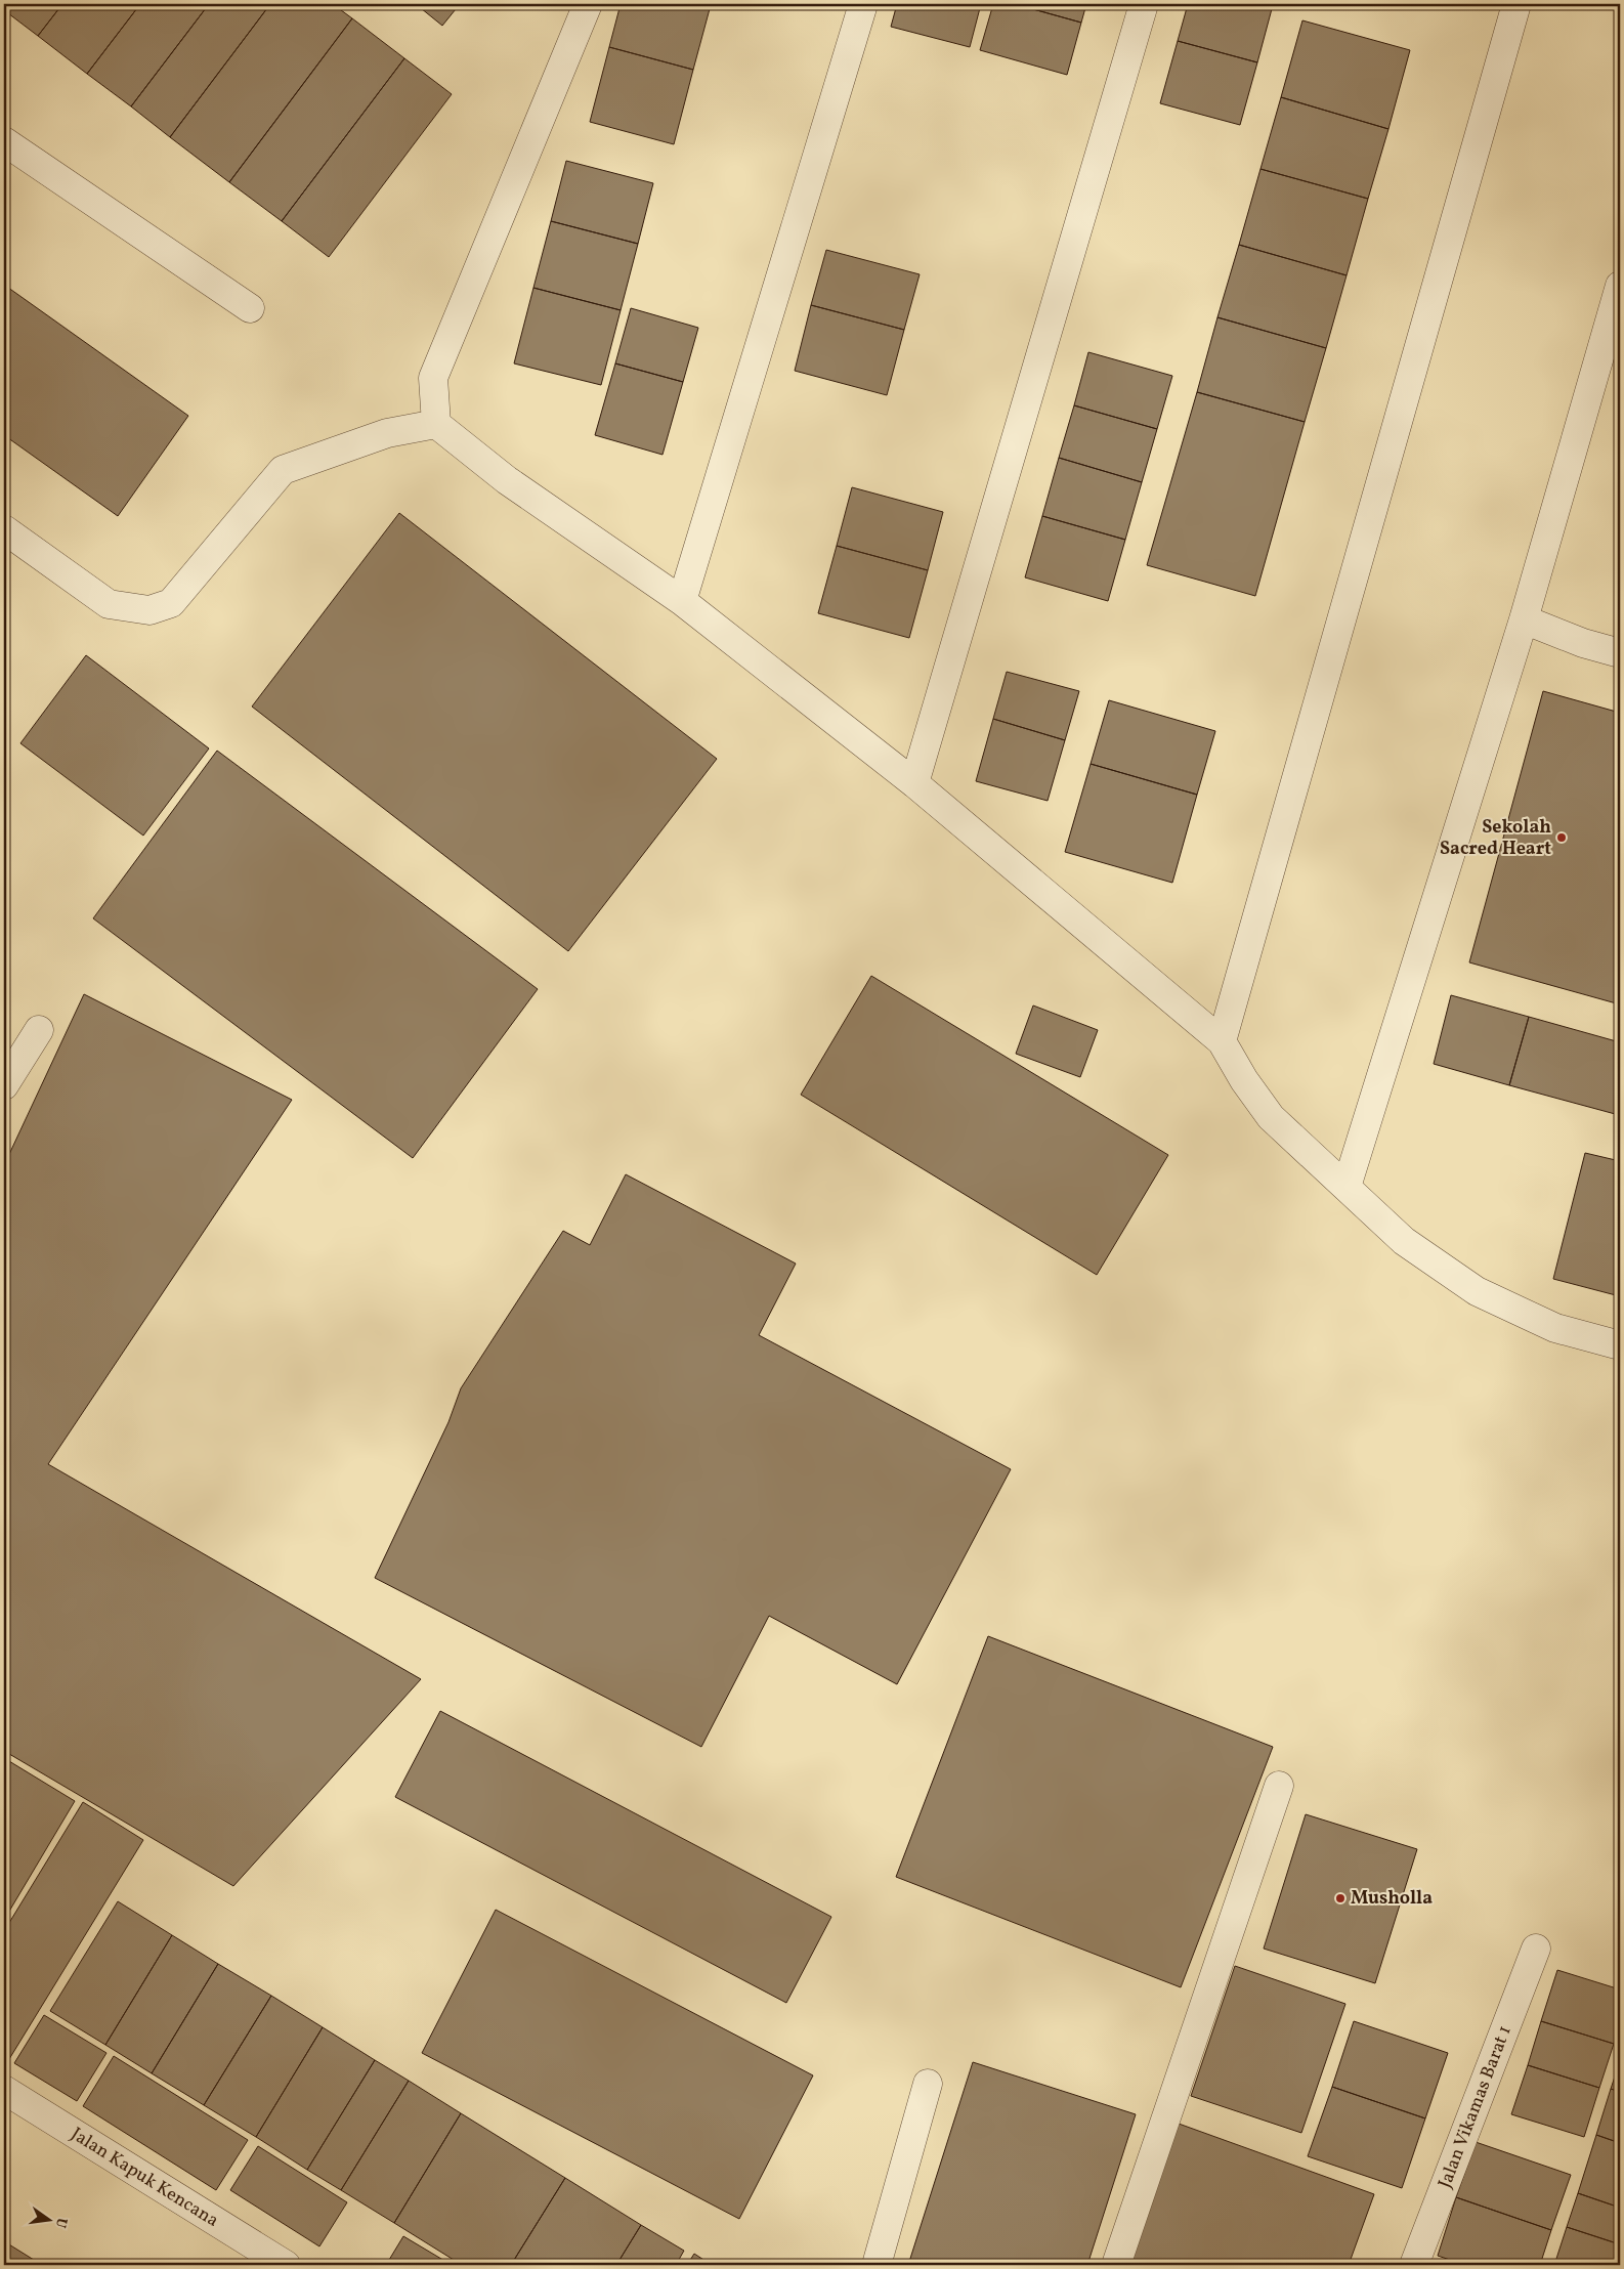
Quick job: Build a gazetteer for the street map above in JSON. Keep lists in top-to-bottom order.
{
  "streets": {
    "street": ["Jalan Vikamas Barat 1", "Jalan Kapuk Kencana"]
  },
  "places": ["Sekolah Sacred Heart", "Musholla"],
  "north": "right"
}
